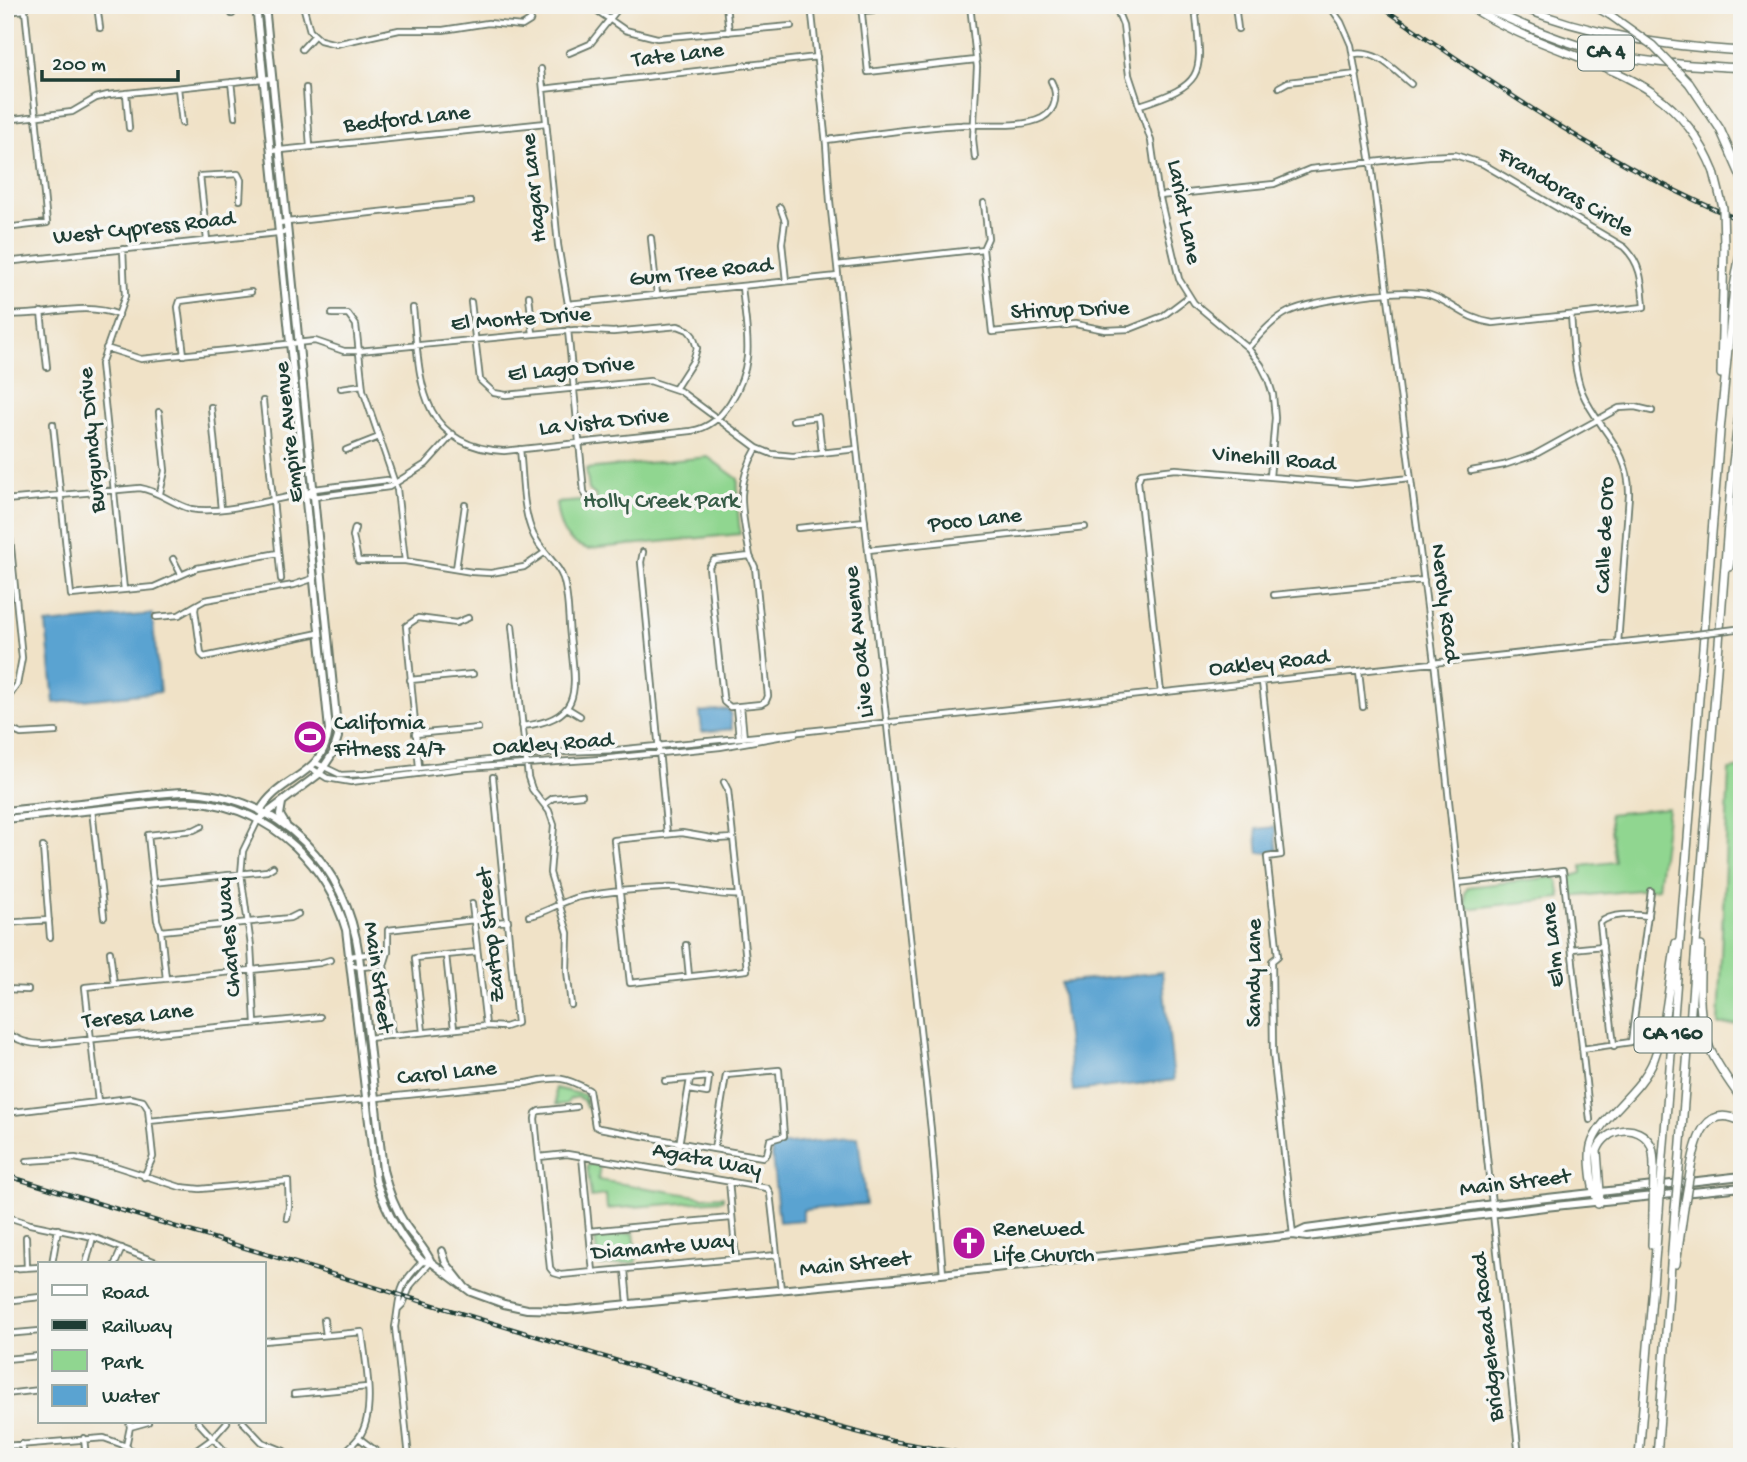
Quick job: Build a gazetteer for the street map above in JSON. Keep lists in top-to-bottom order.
{
  "streets": {
    "highway": ["CA 4", "CA 160"],
    "main road": ["Empire Avenue", "Charles Way", "Main Street"],
    "street": [
      "Tate Lane",
      "Bedford Lane",
      "Hagar Lane",
      "Frandoras Circle",
      "Lariat Lane",
      "West Cypress Road",
      "Gum Tree Road",
      "Stirrup Drive",
      "El Monte Drive",
      "El Lago Drive",
      "La Vista Drive",
      "Burgundy Drive",
      "Vinehill Road",
      "Poco Lane",
      "Calle de Oro",
      "Neroly Road",
      "Live Oak Avenue",
      "Oakley Road",
      "Zartop Street",
      "Elm Lane",
      "Sandy Lane",
      "Teresa Lane",
      "Carol Lane",
      "Agata Way",
      "Diamante Way",
      "Bridgehead Road"
    ]
  },
  "crossings": [
    ["Tate Lane", "Hagar Lane"],
    ["Tate Lane", "Live Oak Avenue"],
    ["Bedford Lane", "Hagar Lane"],
    ["Bedford Lane", "Empire Avenue"],
    ["Hagar Lane", "Gum Tree Road"],
    ["Frandoras Circle", "Lariat Lane"],
    ["Frandoras Circle", "Calle de Oro"],
    ["Frandoras Circle", "Neroly Road"],
    ["Lariat Lane", "Stirrup Drive"],
    ["Lariat Lane", "Vinehill Road"],
    ["West Cypress Road", "Empire Avenue"],
    ["West Cypress Road", "Burgundy Drive"],
    ["Gum Tree Road", "Live Oak Avenue"],
    ["El Monte Drive", "El Lago Drive"],
    ["El Monte Drive", "La Vista Drive"],
    ["El Monte Drive", "Empire Avenue"],
    ["El Monte Drive", "Burgundy Drive"],
    ["El Lago Drive", "La Vista Drive"],
    ["El Lago Drive", "Live Oak Avenue"],
    ["Empire Avenue", "Oakley Road"],
    ["Empire Avenue", "Charles Way"],
    ["Empire Avenue", "Main Street"],
    ["Vinehill Road", "Neroly Road"],
    ["Vinehill Road", "Oakley Road"],
    ["Poco Lane", "Live Oak Avenue"],
    ["Calle de Oro", "Oakley Road"],
    ["Neroly Road", "Oakley Road"],
    ["Neroly Road", "Elm Lane"],
    ["Neroly Road", "Main Street"],
    ["Neroly Road", "Bridgehead Road"],
    ["Live Oak Avenue", "Oakley Road"],
    ["Live Oak Avenue", "Main Street"],
    ["Oakley Road", "Sandy Lane"],
    ["Zartop Street", "Main Street"],
    ["Charles Way", "Main Street"],
    ["Charles Way", "Teresa Lane"],
    ["Sandy Lane", "Main Street"],
    ["Main Street", "Carol Lane"],
    ["Main Street", "Agata Way"],
    ["Main Street", "Bridgehead Road"],
    ["Agata Way", "Diamante Way"]
  ],
  "parks": ["Holly Creek Park"],
  "places": {
    "sports": ["California Fitness 24/7"],
    "church": ["Renewed Life Church"]
  },
  "legend": [
    "Road",
    "Railway",
    "Park",
    "Water"
  ],
  "scale_bar": "200 m"
}
